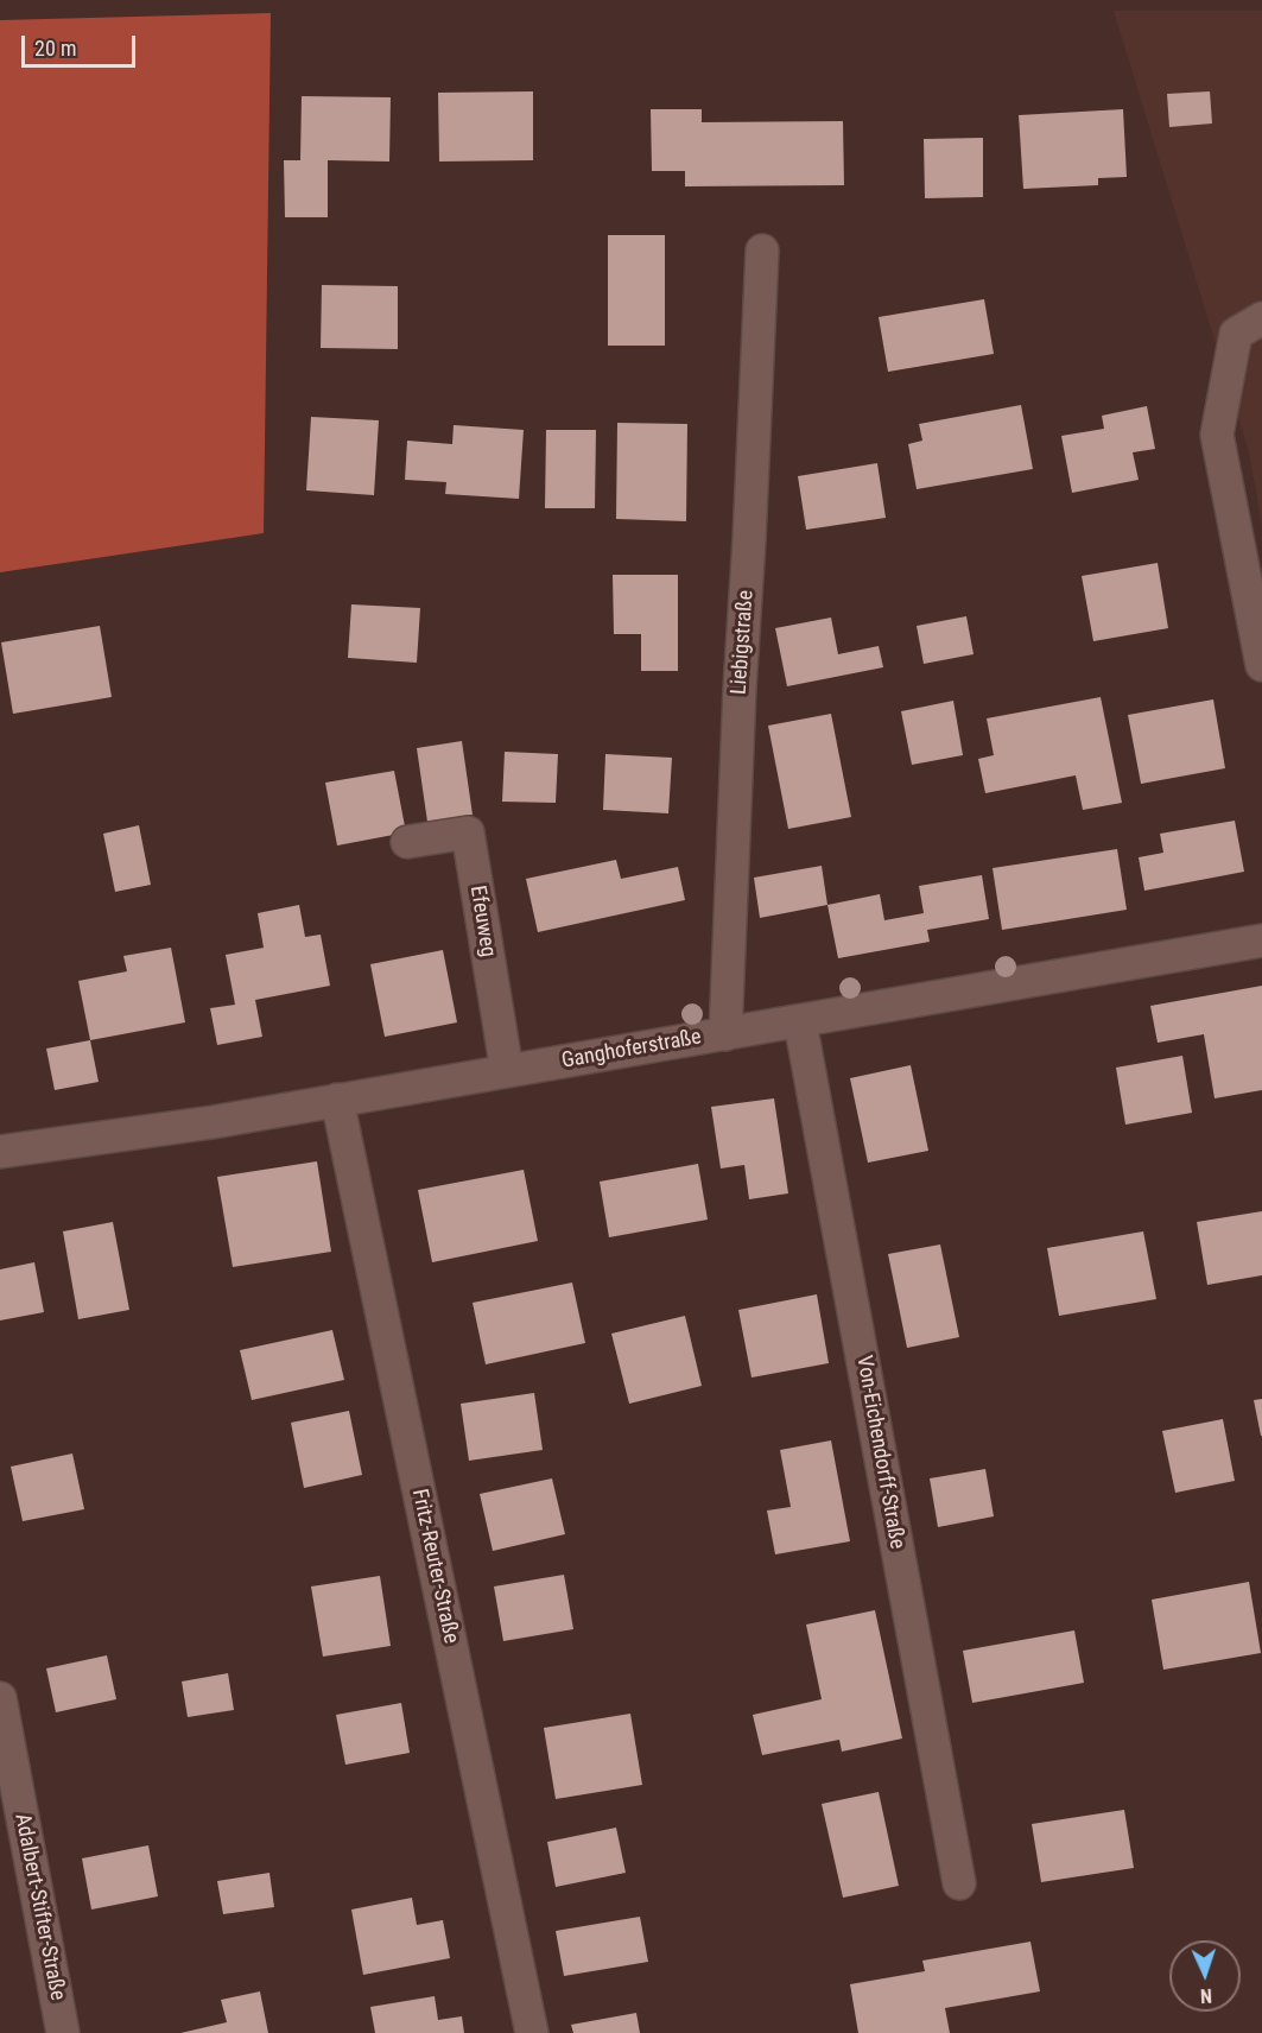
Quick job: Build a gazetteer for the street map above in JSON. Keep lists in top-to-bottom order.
{
  "streets": {
    "street": [
      "Liebigstraße",
      "Efeuweg",
      "Ganghoferstraße",
      "Von-Eichendorff-Straße",
      "Fritz-Reuter-Straße",
      "Adalbert-Stifter-Straße"
    ]
  },
  "crossings": [
    ["Liebigstraße", "Ganghoferstraße"],
    ["Efeuweg", "Ganghoferstraße"],
    ["Ganghoferstraße", "Von-Eichendorff-Straße"],
    ["Ganghoferstraße", "Fritz-Reuter-Straße"]
  ],
  "scale_bar": "20 m",
  "north": "bottom"
}
